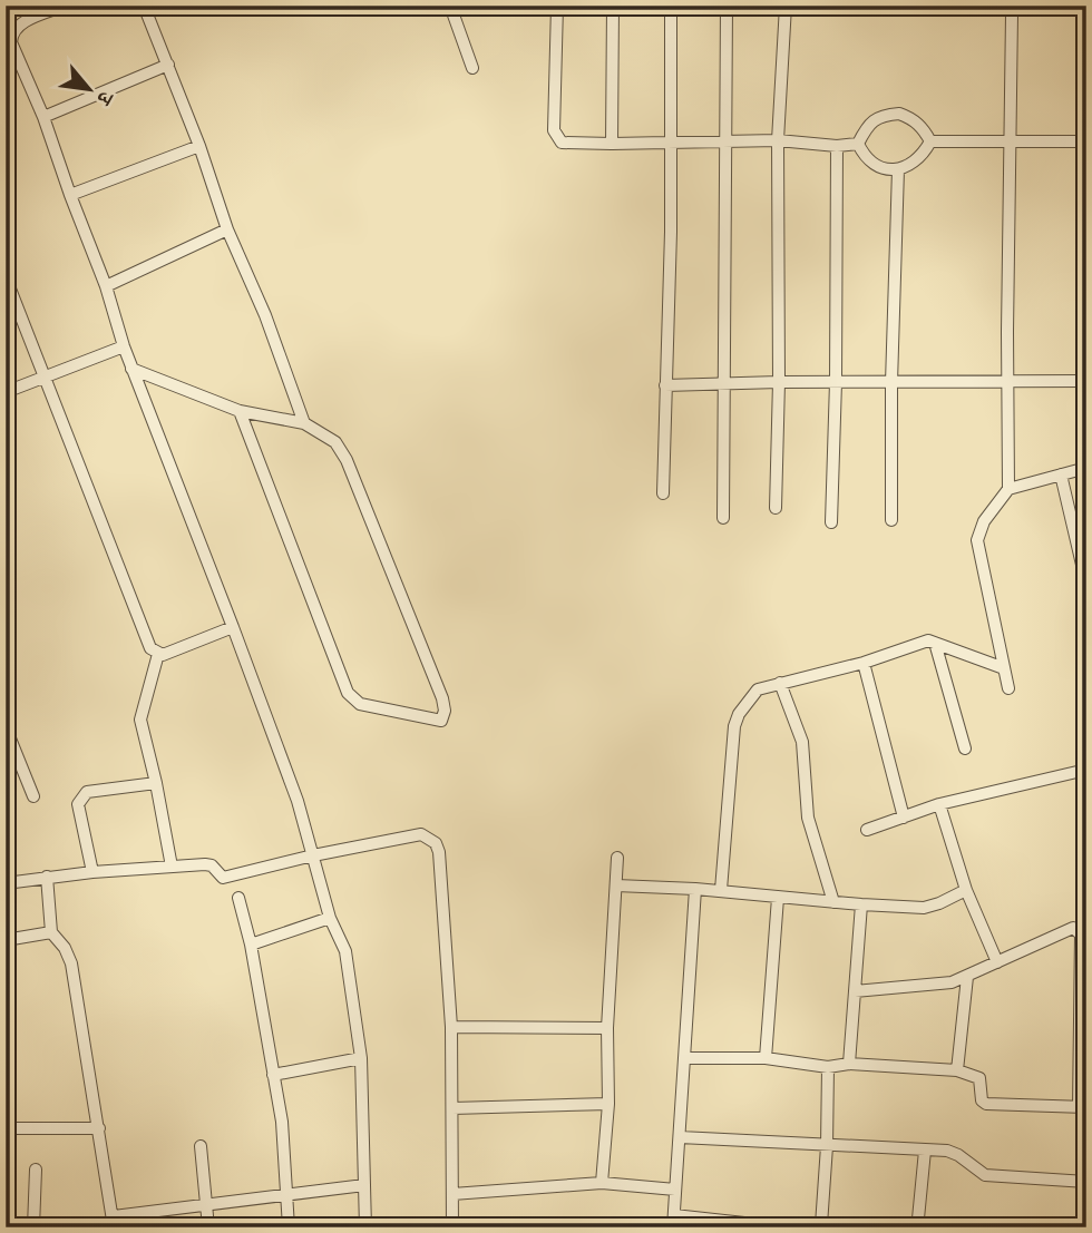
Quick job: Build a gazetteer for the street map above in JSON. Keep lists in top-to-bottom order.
{
  "north": "bottom right"
}
